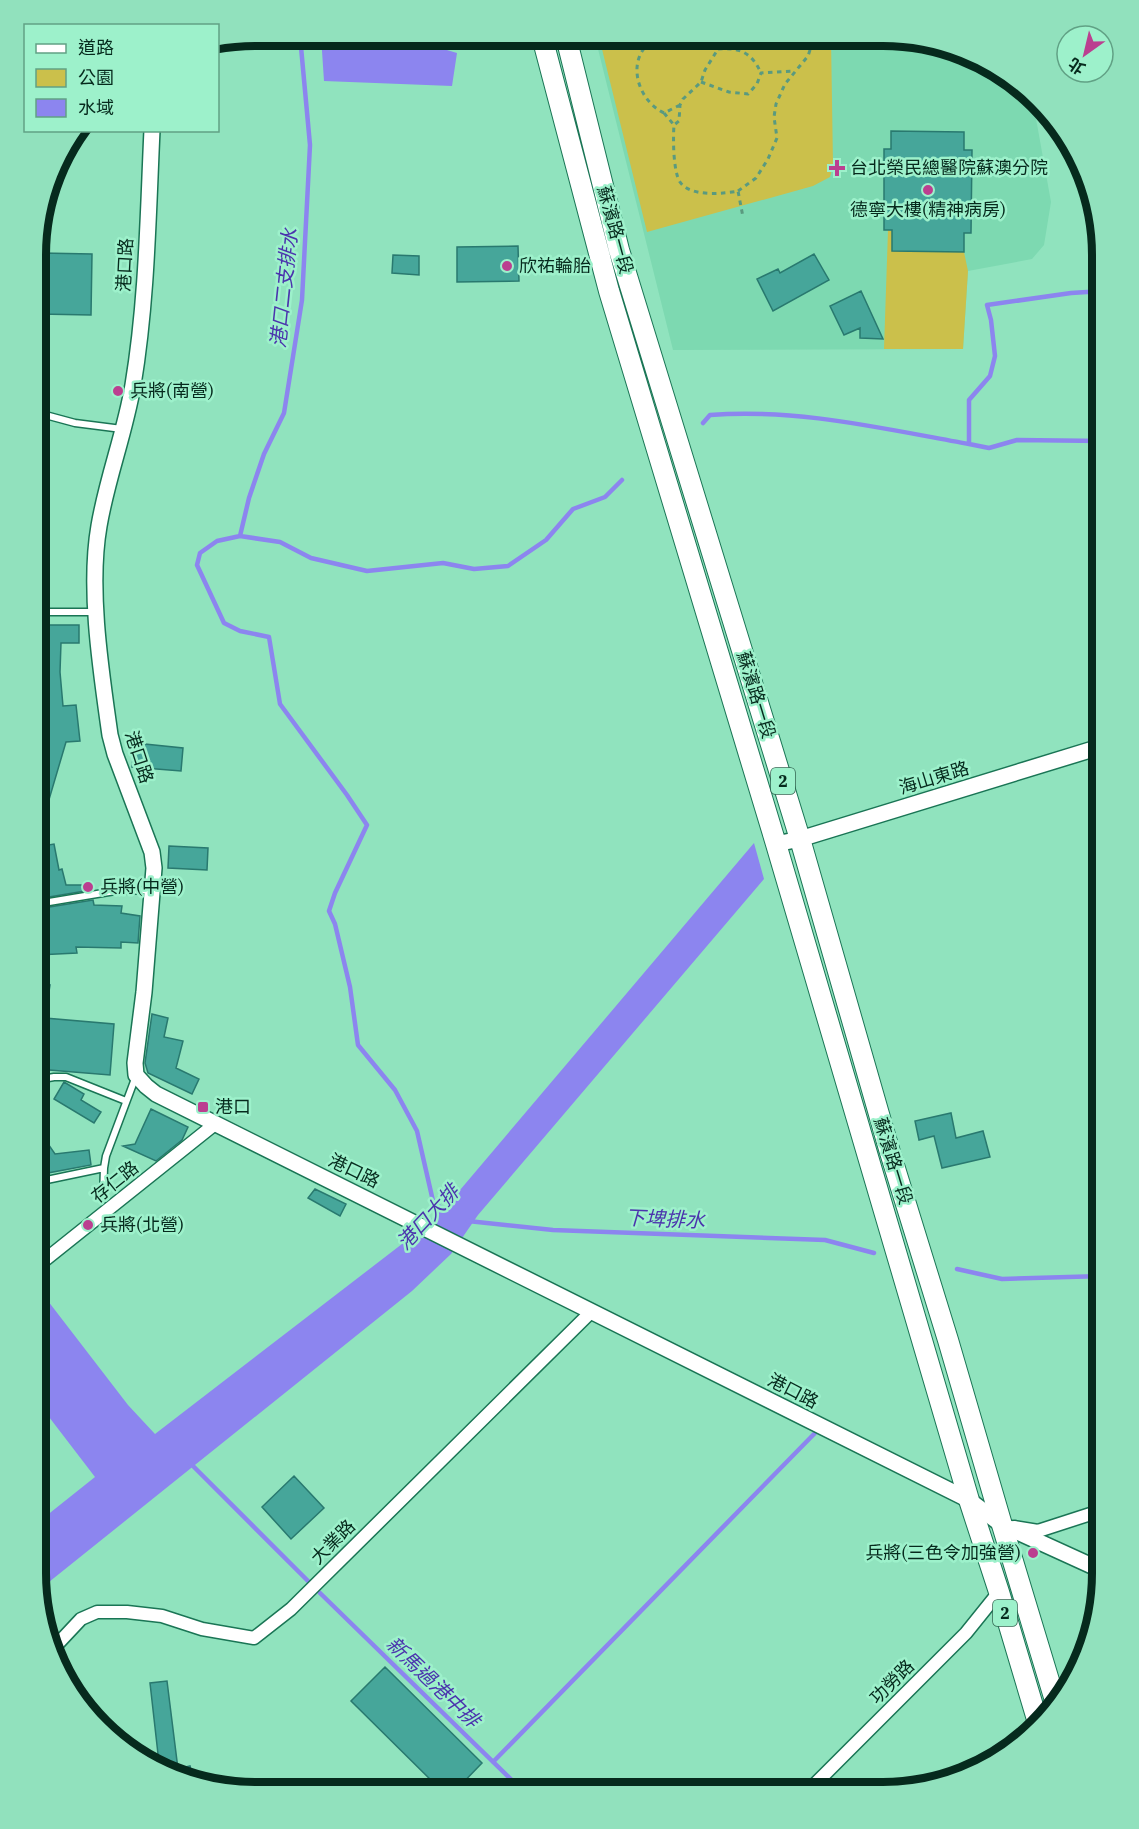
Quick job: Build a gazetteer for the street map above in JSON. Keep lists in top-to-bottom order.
{
  "streets": {
    "main road": ["蘇濱路一段", "2"],
    "street": [
      "港口路",
      "海山東路",
      "存仁路",
      "大業路",
      "功勞路"
    ]
  },
  "crossings": [
    ["蘇濱路一段", "港口路"],
    ["蘇濱路一段", "海山東路"],
    ["蘇濱路一段", "2"],
    ["港口路", "2"],
    ["港口路", "存仁路"],
    ["港口路", "大業路"],
    ["2", "功勞路"]
  ],
  "water": [
    "港口二支排水",
    "港口大排",
    "下埤排水",
    "新馬過港中排"
  ],
  "places": {
    "health": ["台北榮民總醫院蘇澳分院"],
    "other": [
      "德寧大樓(精神病房)",
      "欣祐輪胎",
      "兵將(南營)",
      "兵將(中營)",
      "兵將(北營)",
      "兵將(三色令加強營)"
    ],
    "transit": ["港口"]
  },
  "legend": ["道路", "公園", "水域"],
  "north": "bottom left"
}
